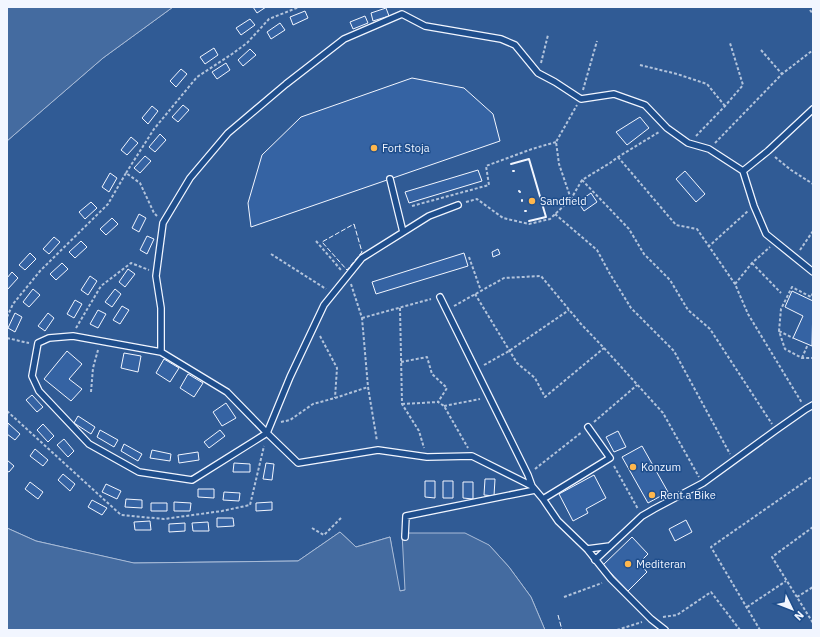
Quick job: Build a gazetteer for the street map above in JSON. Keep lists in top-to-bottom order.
{
  "places": [
    "Fort Stoja",
    "Sandfield",
    "Konzum",
    "Rent a Bike",
    "Mediteran"
  ],
  "north": "bottom right"
}
